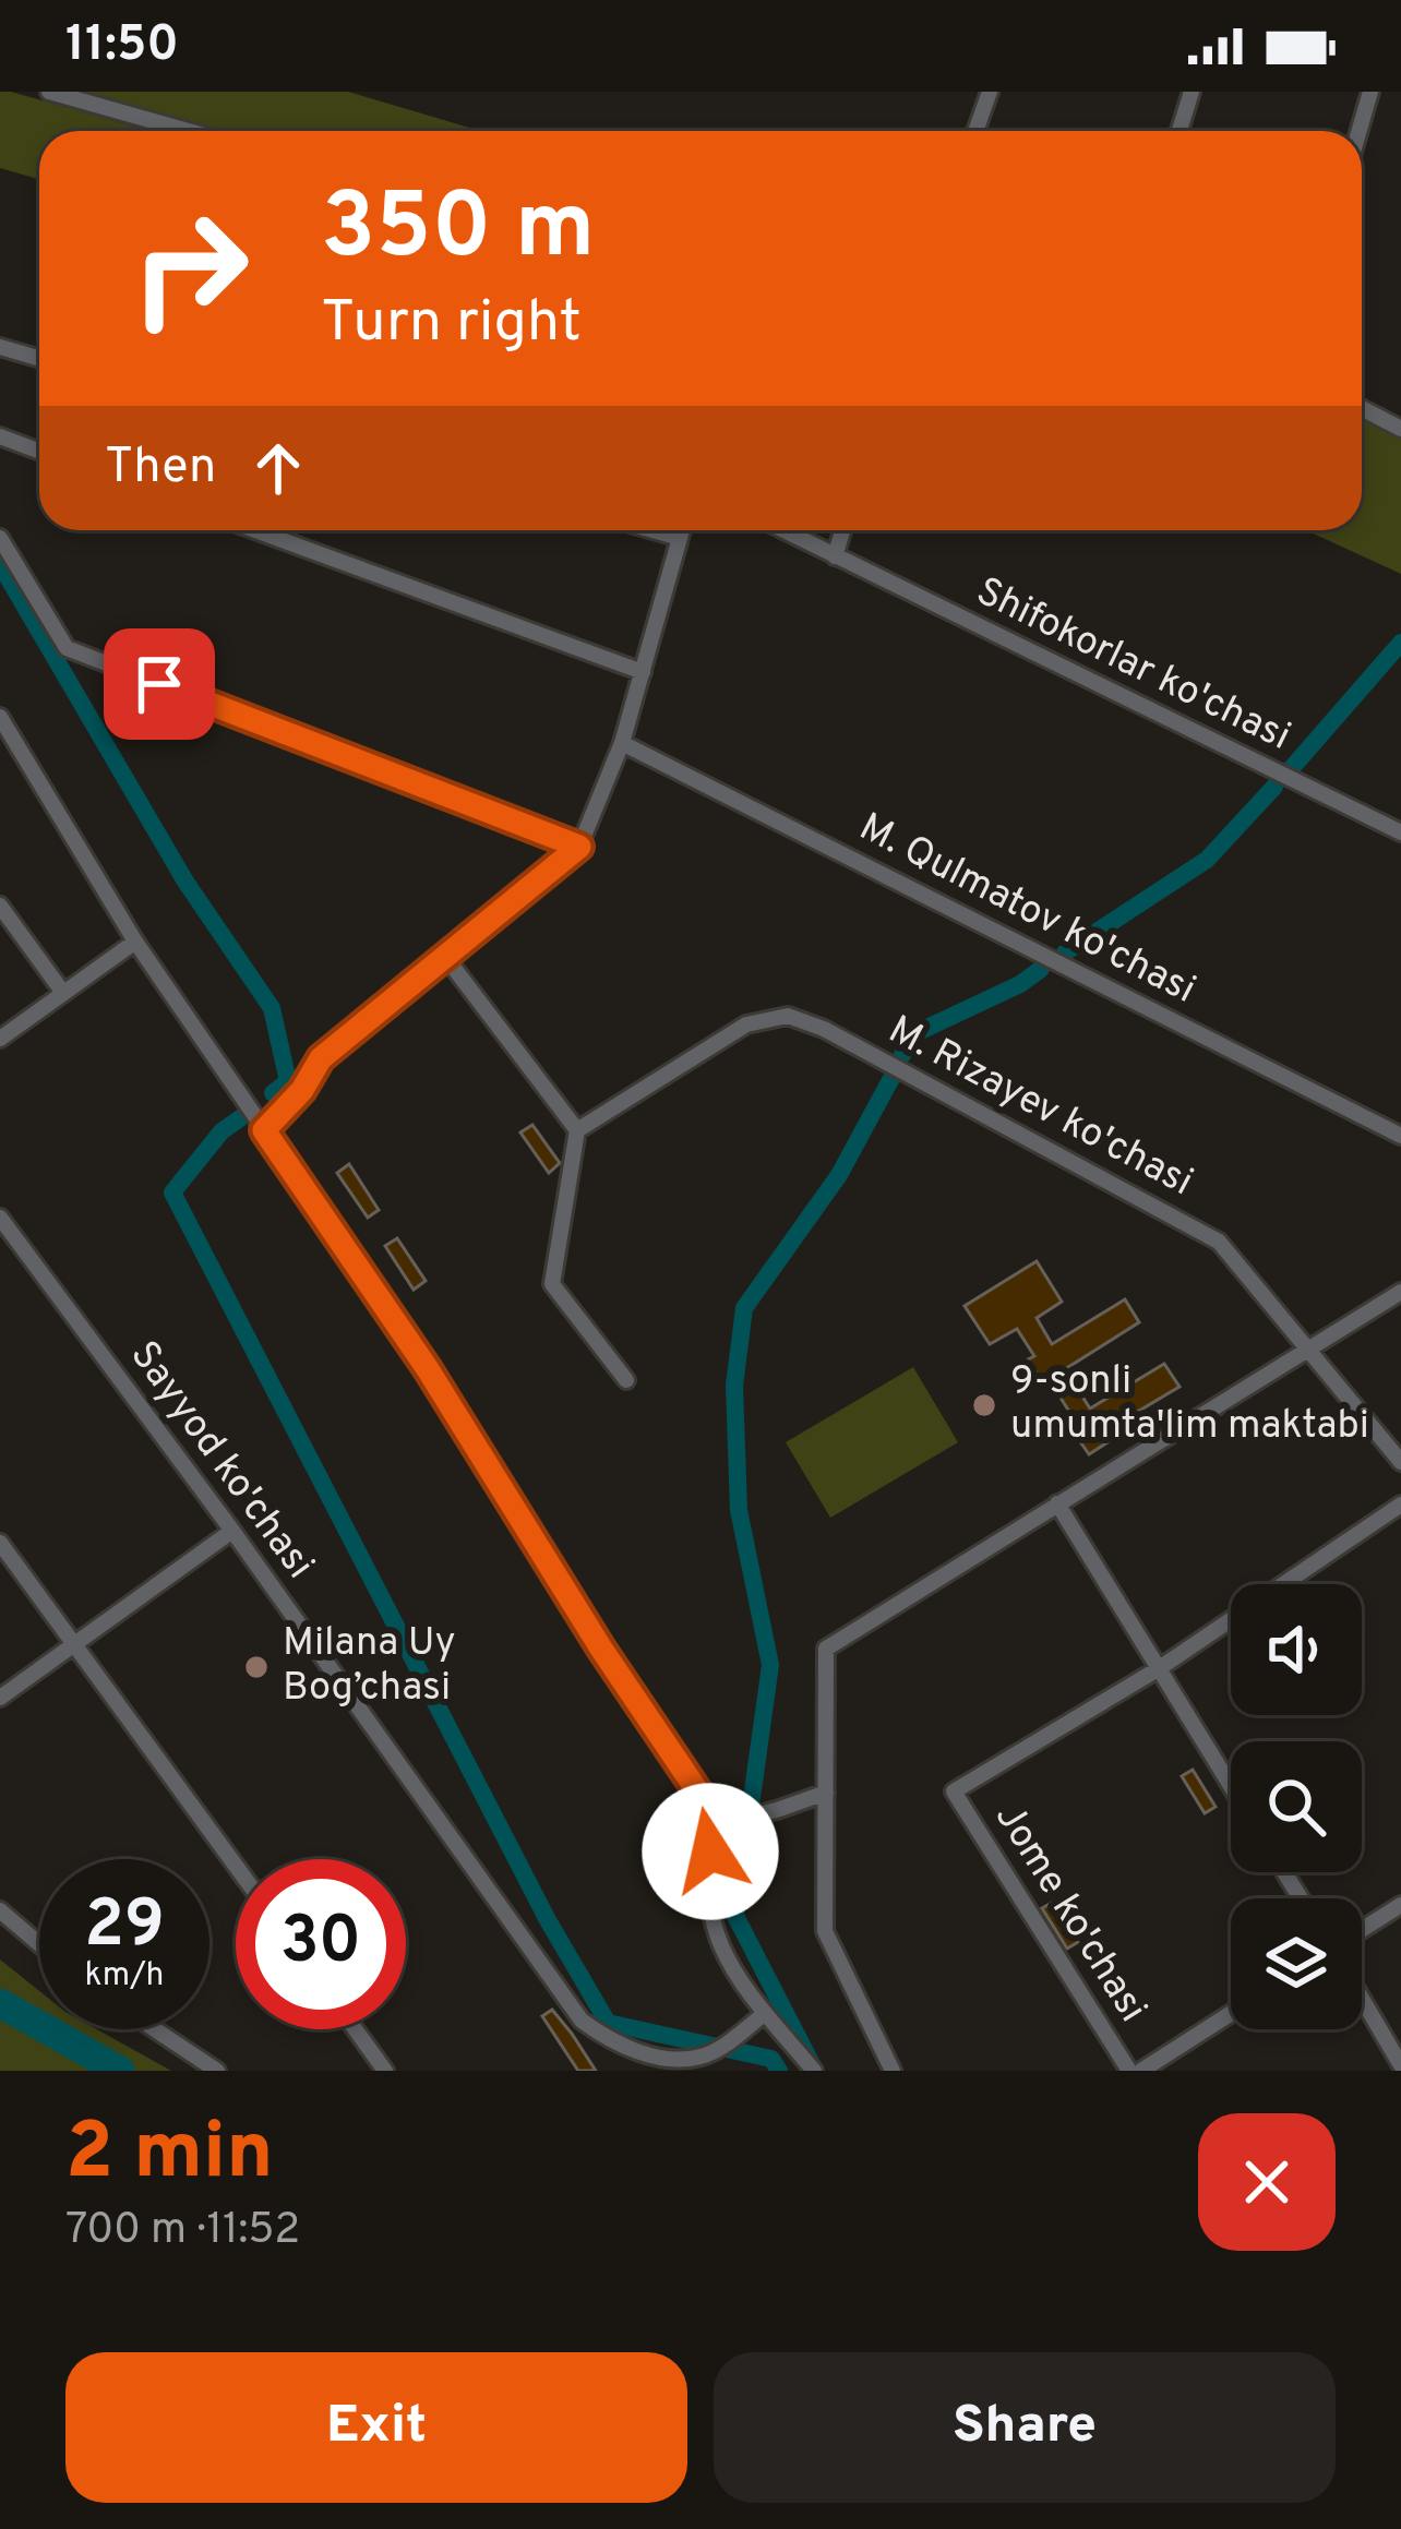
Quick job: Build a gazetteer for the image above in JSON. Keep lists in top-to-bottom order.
{
  "streets": {
    "street": [
      "Shifokorlar ko'chasi",
      "M. Qulmatov ko'chasi",
      "M. Rizayev ko'chasi",
      "Sayyod ko'chasi",
      "Jome ko'chasi"
    ]
  },
  "places": ["9-sonli umumta'lim maktabi", "Milana Uy Bog’chasi"],
  "page": {
    "status": "11:50",
    "turn": ["350 m", "Turn right"],
    "then": "Then",
    "speed": "29 km/h",
    "limit": "30",
    "heading": ["2 min", "700 m · 11:52"],
    "buttons": ["Exit", "Share"]
  }
}
